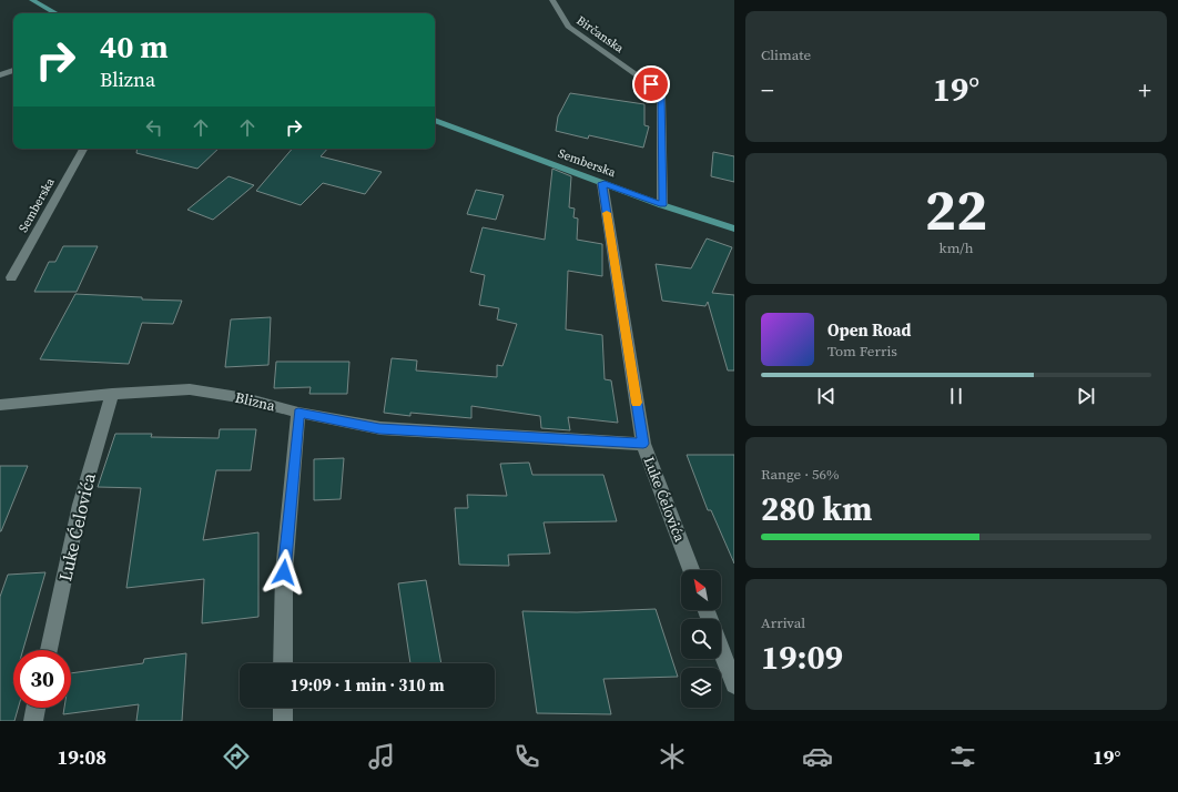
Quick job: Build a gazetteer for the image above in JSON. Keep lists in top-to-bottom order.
{
  "streets": {
    "main road": ["Semberska"],
    "street": ["Birčanska", "Blizna", "Luke Ćelovića"]
  },
  "crossings": [
    ["Birčanska", "Semberska"],
    ["Semberska", "Luke Ćelovića"],
    ["Blizna", "Luke Ćelovića"]
  ],
  "north": "top left",
  "page": {
    "tile": [
      "Climate",
      ["22", "km/h"],
      ["Range · 56%", "280 km"],
      ["Arrival", "19:09"]
    ],
    "turn": ["40 m", "Blizna"],
    "heat": ["−", "19°", "+"],
    "song": ["Open Road", "Tom Ferris"],
    "limit": "30",
    "trip": "19:09 · 1 min · 310 m",
    "tabs": ["19:08", "19°"]
  }
}
